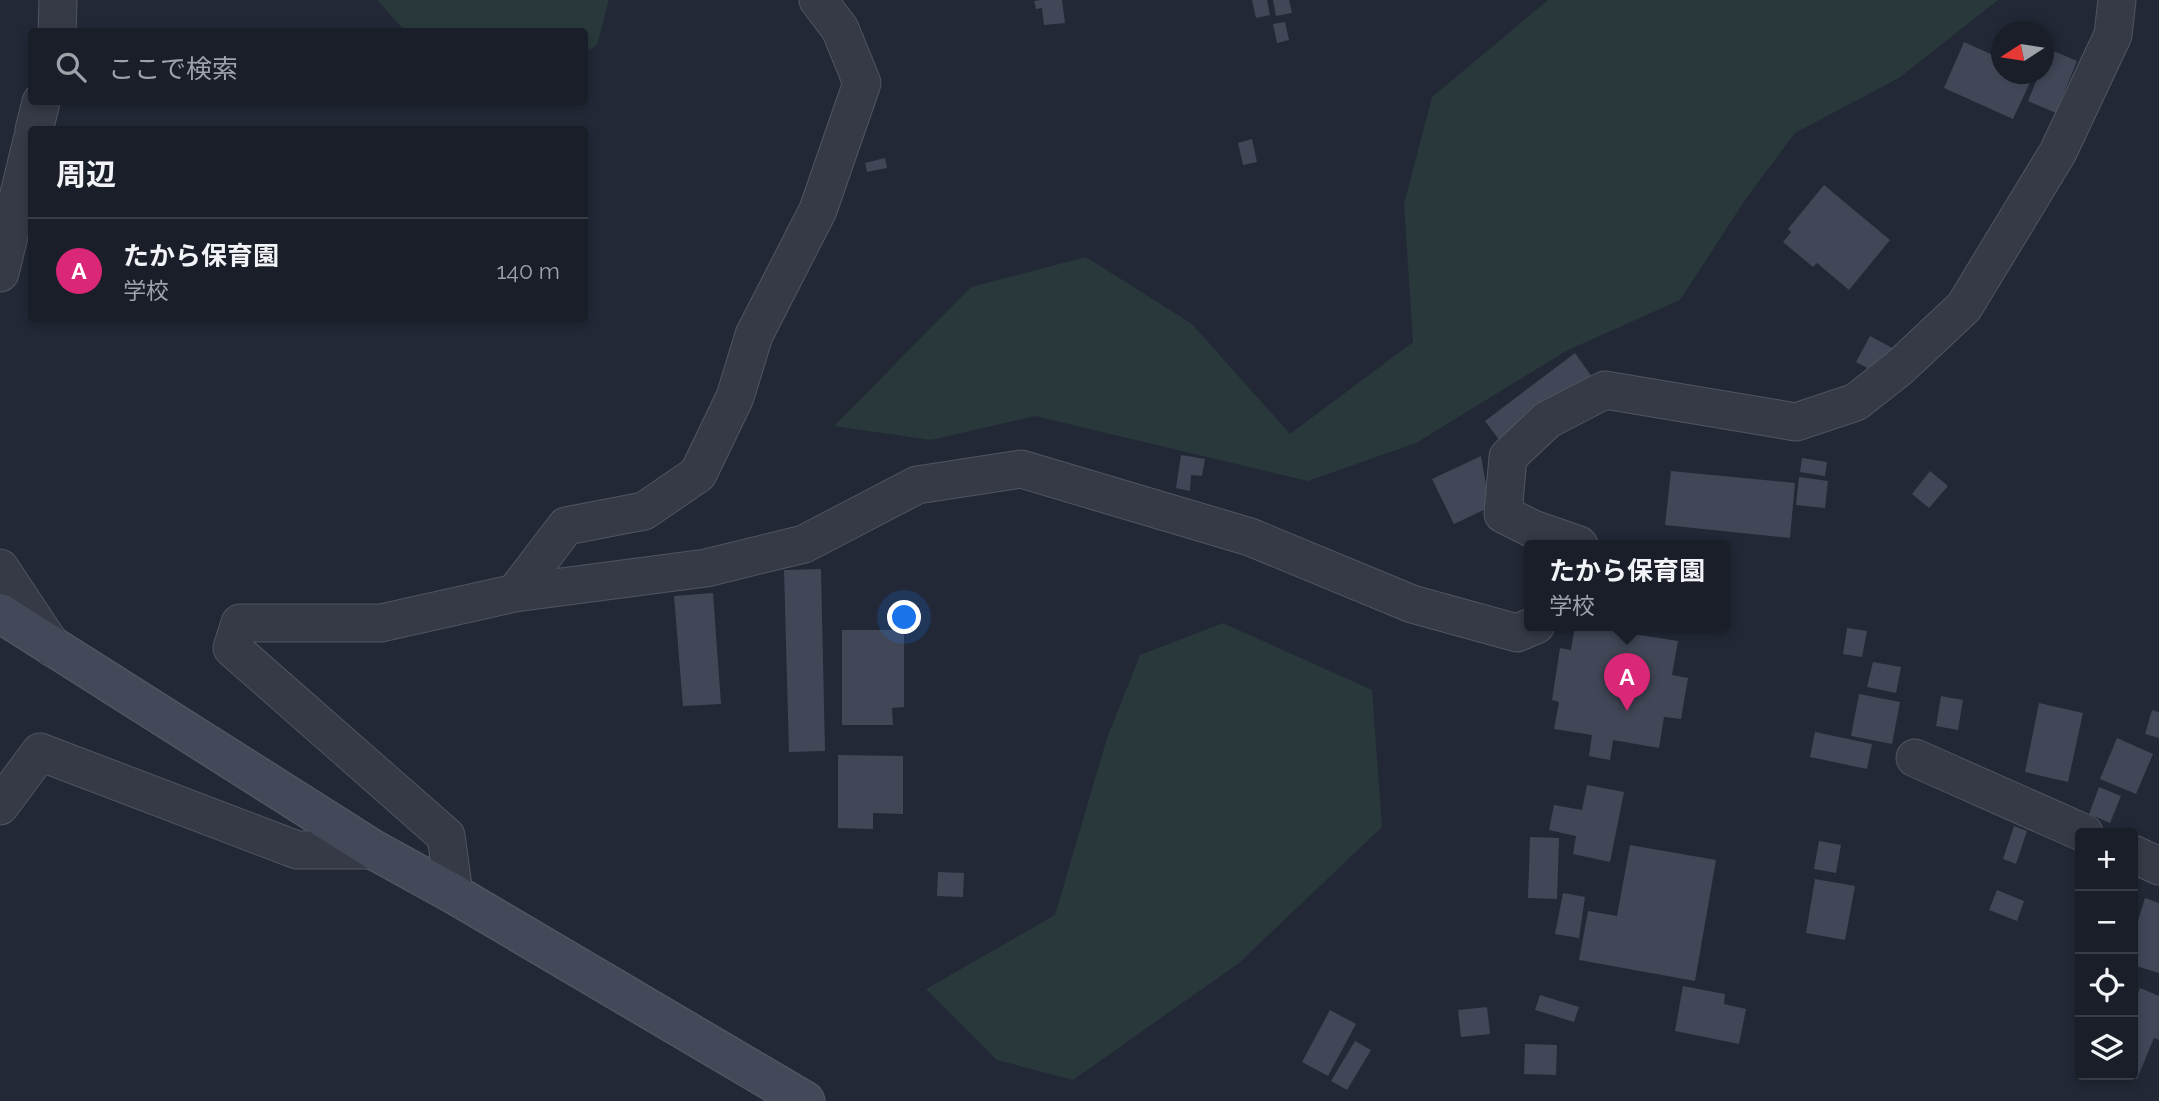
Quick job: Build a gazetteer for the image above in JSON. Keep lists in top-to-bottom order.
{
  "north": "left",
  "page": {
    "search": "ここで検索",
    "heading": "周辺",
    "list": [
      {
        "mark": "A",
        "name": "たから保育園",
        "note": "学校",
        "value": "140 m"
      }
    ],
    "popup": ["たから保育園", "学校"],
    "pins": "A",
    "map_buttons": ["+", "−"]
  }
}
